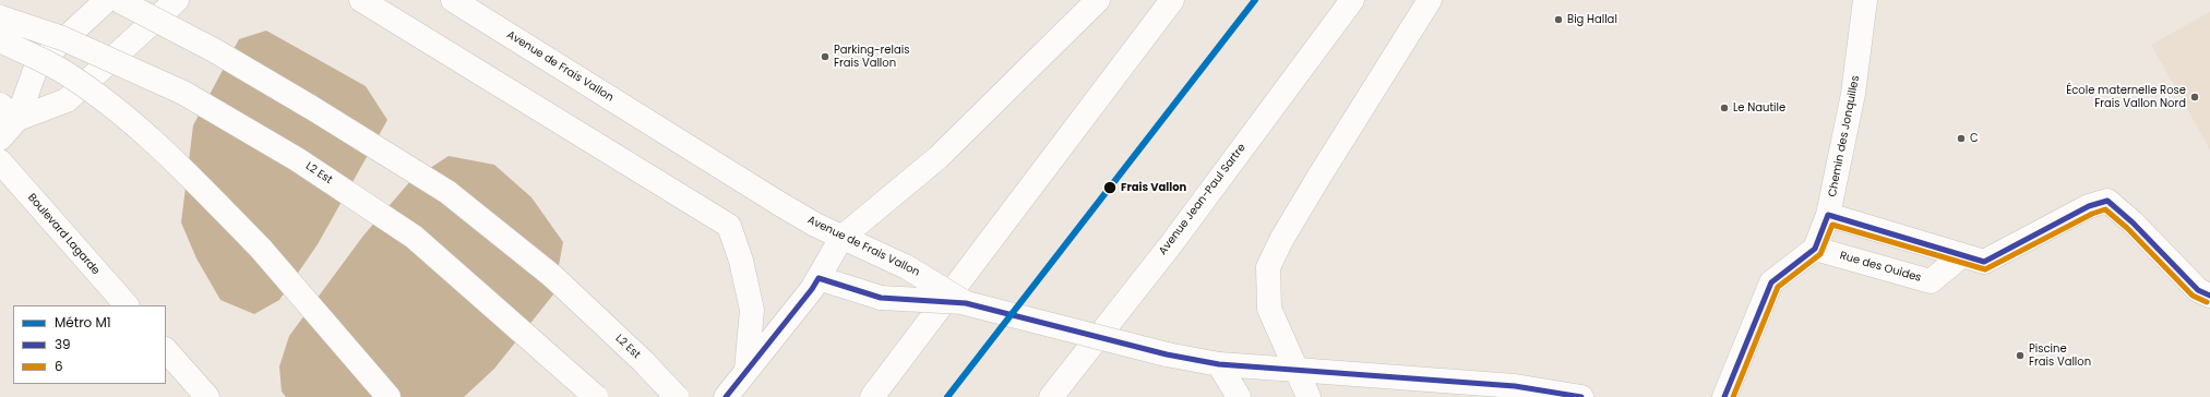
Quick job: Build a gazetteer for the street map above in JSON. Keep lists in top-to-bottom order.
{
  "streets": {
    "main road": [
      "Avenue de Frais Vallon",
      "Chemin des Jonquilles",
      "L2 Est",
      "Avenue Jean-Paul Sartre",
      "Boulevard Lagarde",
      "Rue des Ouides"
    ]
  },
  "crossings": [
    ["Chemin des Jonquilles", "Rue des Ouides"]
  ],
  "places": [
    "Big Hallal",
    "Parking-relais Frais Vallon",
    "École maternelle Rose Frais Vallon Nord",
    "Le Nautile",
    "C",
    "Frais Vallon",
    "Piscine Frais Vallon"
  ],
  "lines": ["metro line M1", "transit line 39", "transit line 6"],
  "legend": ["Métro M1", "39", "6"]
}
